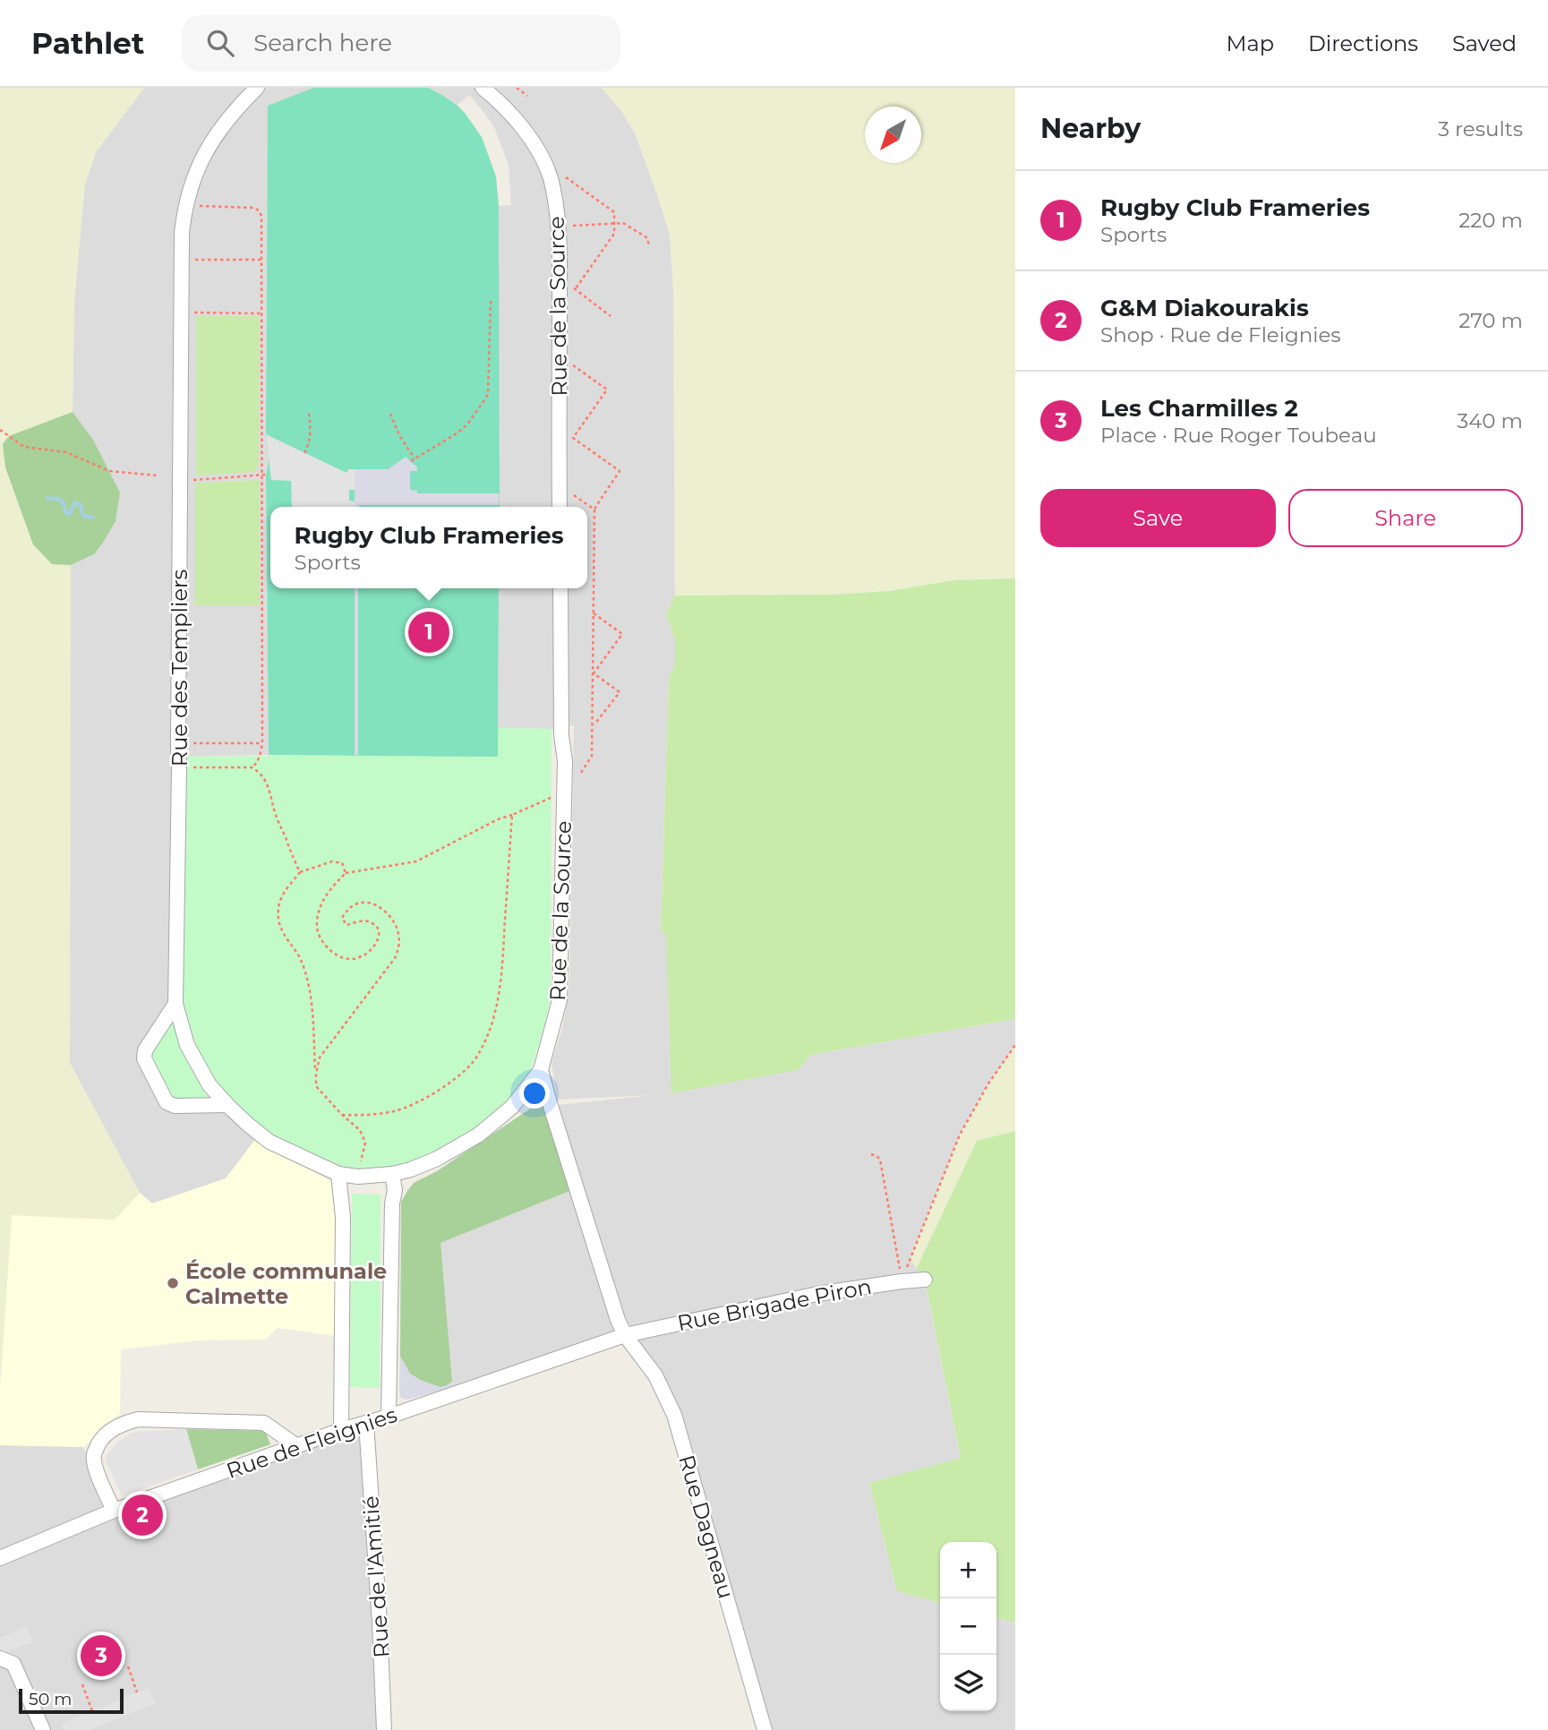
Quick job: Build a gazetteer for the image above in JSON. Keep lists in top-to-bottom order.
{
  "streets": {
    "street": [
      "Rue de la Source",
      "Rue des Templiers",
      "Rue Brigade Piron",
      "Rue de Fleignies",
      "Rue Dagneau",
      "Rue de l'Amitié"
    ]
  },
  "crossings": [
    ["Rue de la Source", "Rue des Templiers"],
    ["Rue Brigade Piron", "Rue de Fleignies"],
    ["Rue Brigade Piron", "Rue Dagneau"],
    ["Rue de Fleignies", "Rue Dagneau"],
    ["Rue de Fleignies", "Rue de l'Amitié"]
  ],
  "places": ["École communale Calmette"],
  "scale_bar": "50 m",
  "north": "bottom left",
  "page": {
    "header": "Pathlet",
    "search": "Search here",
    "nav": ["Map", "Directions", "Saved"],
    "heading": ["Nearby", "3 results"],
    "list": [
      {
        "mark": "1",
        "name": "Rugby Club Frameries",
        "note": "Sports",
        "value": "220 m"
      },
      {
        "mark": "2",
        "name": "G&M Diakourakis",
        "note": "Shop · Rue de Fleignies",
        "value": "270 m"
      },
      {
        "mark": "3",
        "name": "Les Charmilles 2",
        "note": "Place · Rue Roger Toubeau",
        "value": "340 m"
      }
    ],
    "buttons": ["Save", "Share"],
    "popup": ["Rugby Club Frameries", "Sports"],
    "pins": ["1", "2", "3"],
    "map_buttons": ["+", "−"],
    "scale": "50 m"
  }
}
